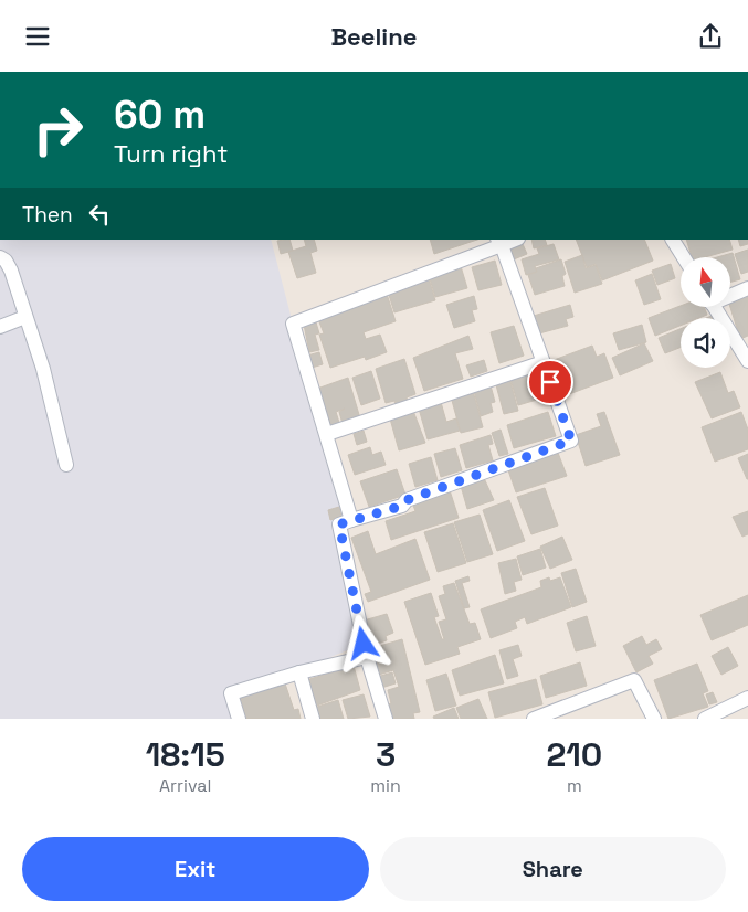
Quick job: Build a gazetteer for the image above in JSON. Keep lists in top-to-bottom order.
{
  "north": "top",
  "page": {
    "header": "Beeline",
    "turn": ["60 m", "Turn right"],
    "then": "Then",
    "eta": [
      "18:15",
      "Arrival",
      "3",
      "min",
      "210",
      "m"
    ],
    "buttons": ["Exit", "Share"]
  }
}
